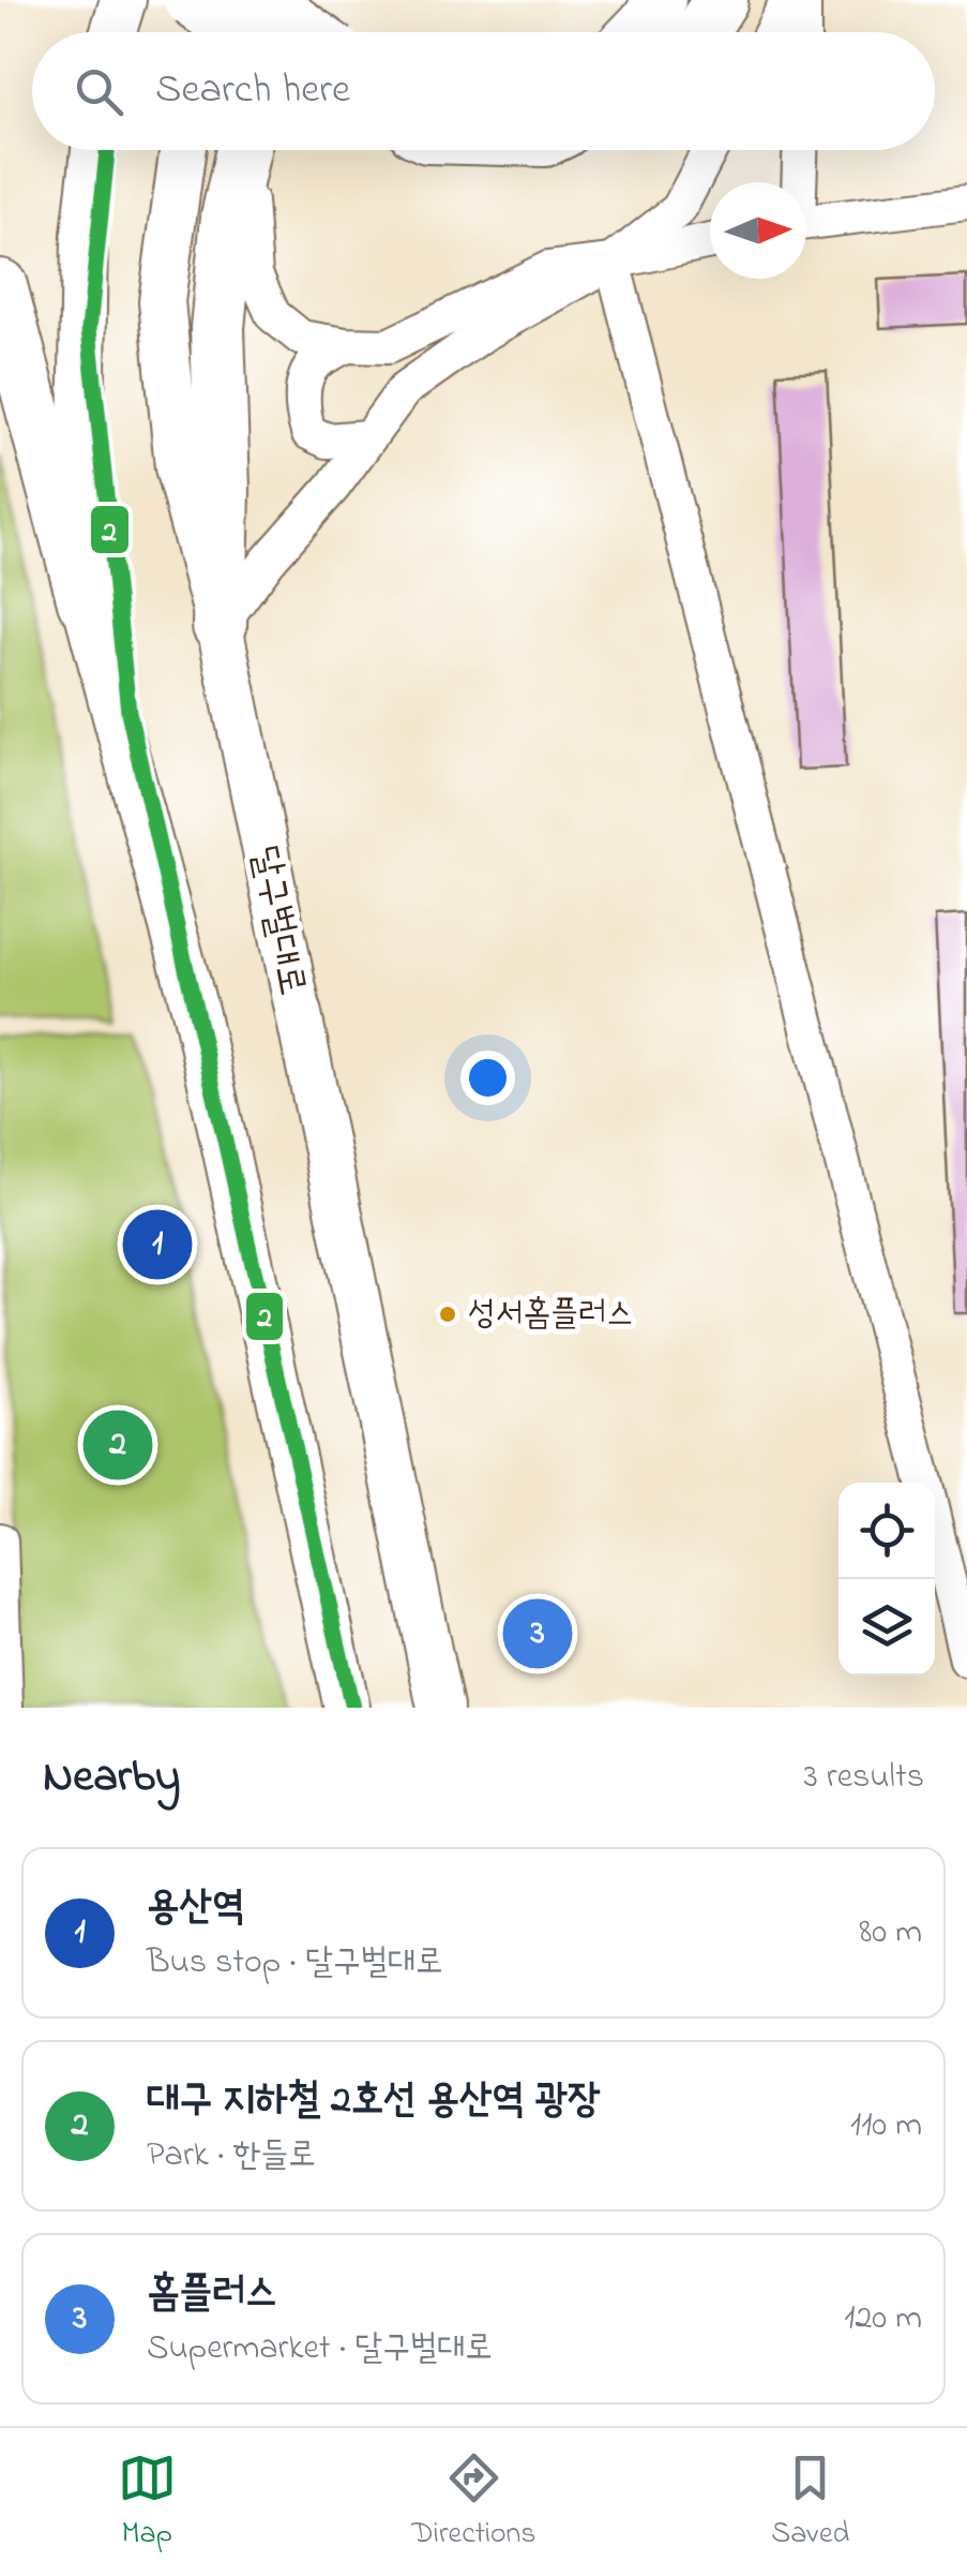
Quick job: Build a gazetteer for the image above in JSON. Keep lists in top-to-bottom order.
{
  "streets": {
    "main road": ["달구벌대로"]
  },
  "places": ["성서홈플러스"],
  "lines": ["transit line 2"],
  "north": "right",
  "page": {
    "search": "Search here",
    "pins": ["1", "2", "3"],
    "heading": ["Nearby", "3 results"],
    "list": [
      {
        "mark": "1",
        "name": "용산역",
        "note": "Bus stop · 달구벌대로",
        "value": "80 m"
      },
      {
        "mark": "2",
        "name": "대구 지하철 2호선 용산역 광장",
        "note": "Park · 한들로",
        "value": "110 m"
      },
      {
        "mark": "3",
        "name": "홈플러스",
        "note": "Supermarket · 달구벌대로",
        "value": "120 m"
      }
    ],
    "nav": ["Map", "Directions", "Saved"]
  }
}
